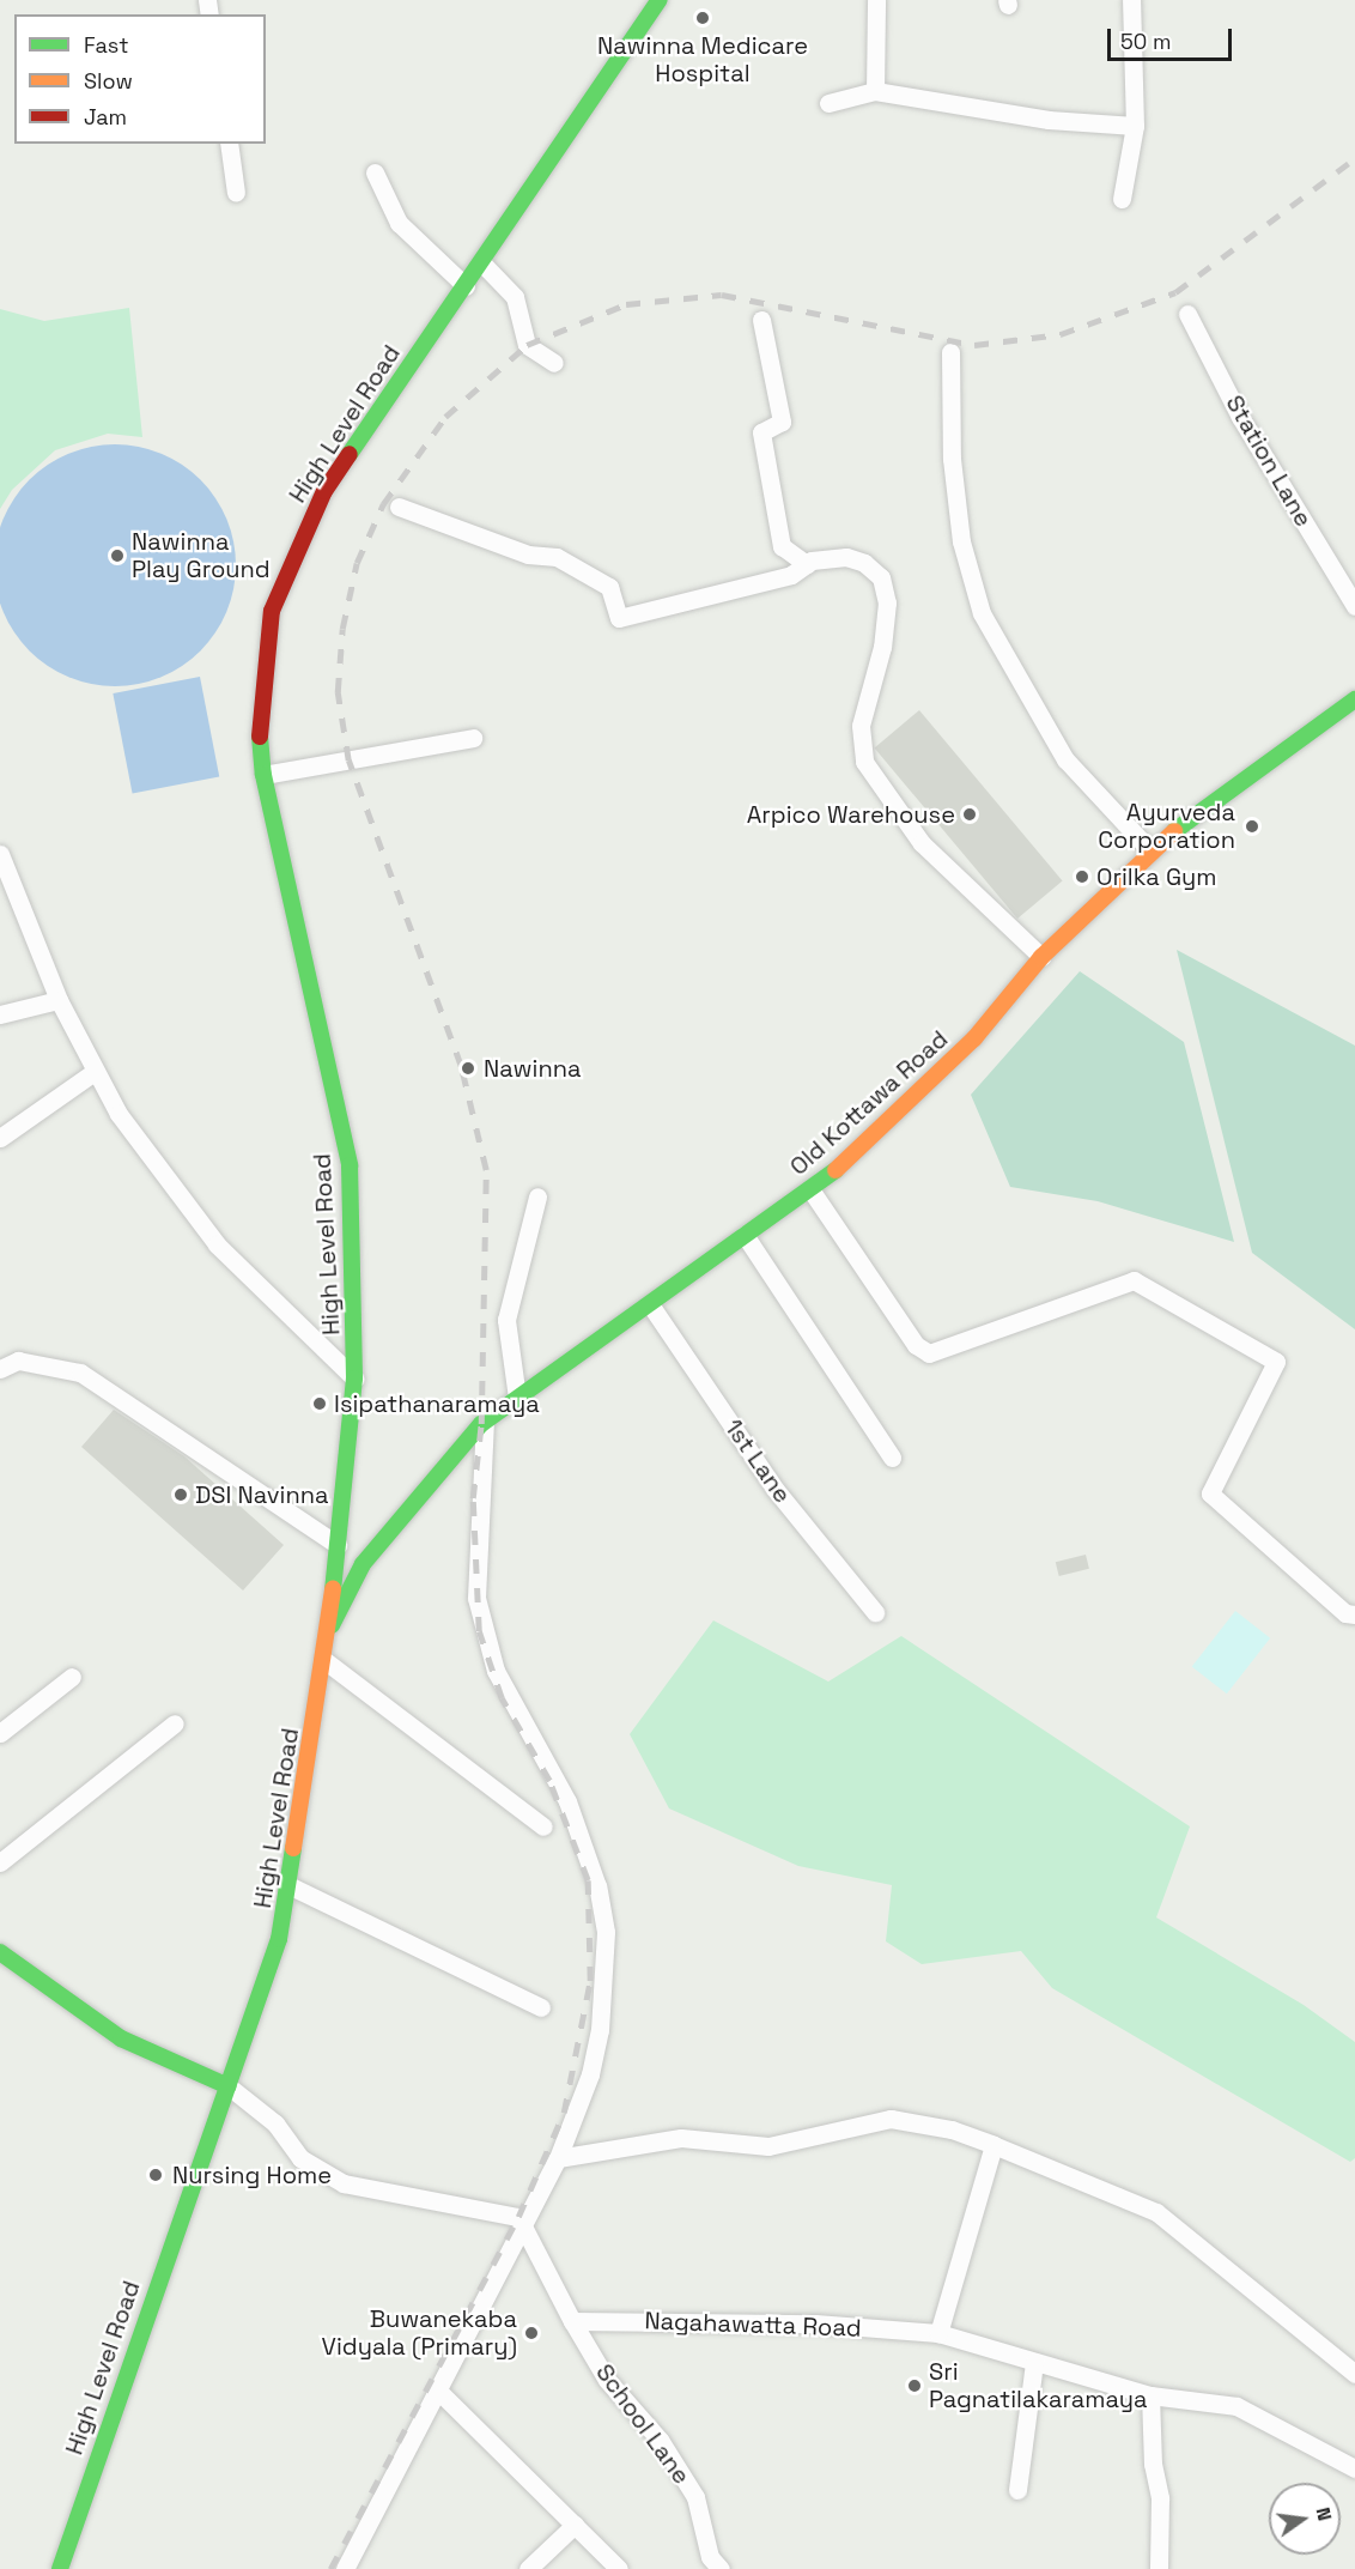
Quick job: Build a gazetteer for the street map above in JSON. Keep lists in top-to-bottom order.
{
  "streets": {
    "main road": ["High Level Road", "Old Kottawa Road"],
    "street": [
      "Station Lane",
      "1st Lane",
      "Nagahawatta Road",
      "School Lane"
    ]
  },
  "crossings": [
    ["High Level Road", "Old Kottawa Road"],
    ["Old Kottawa Road", "1st Lane"],
    ["Nagahawatta Road", "School Lane"]
  ],
  "places": [
    "Nawinna Medicare Hospital",
    "Nawinna Play Ground",
    "Arpico Warehouse",
    "Ayurveda Corporation",
    "Orilka Gym",
    "Nawinna",
    "Isipathanaramaya",
    "DSI Navinna",
    "Nursing Home",
    "Buwanekaba Vidyala (Primary)",
    "Sri Pagnatilakaramaya"
  ],
  "legend": ["Fast", "Slow", "Jam"],
  "scale_bar": "50 m",
  "north": "right"
}
